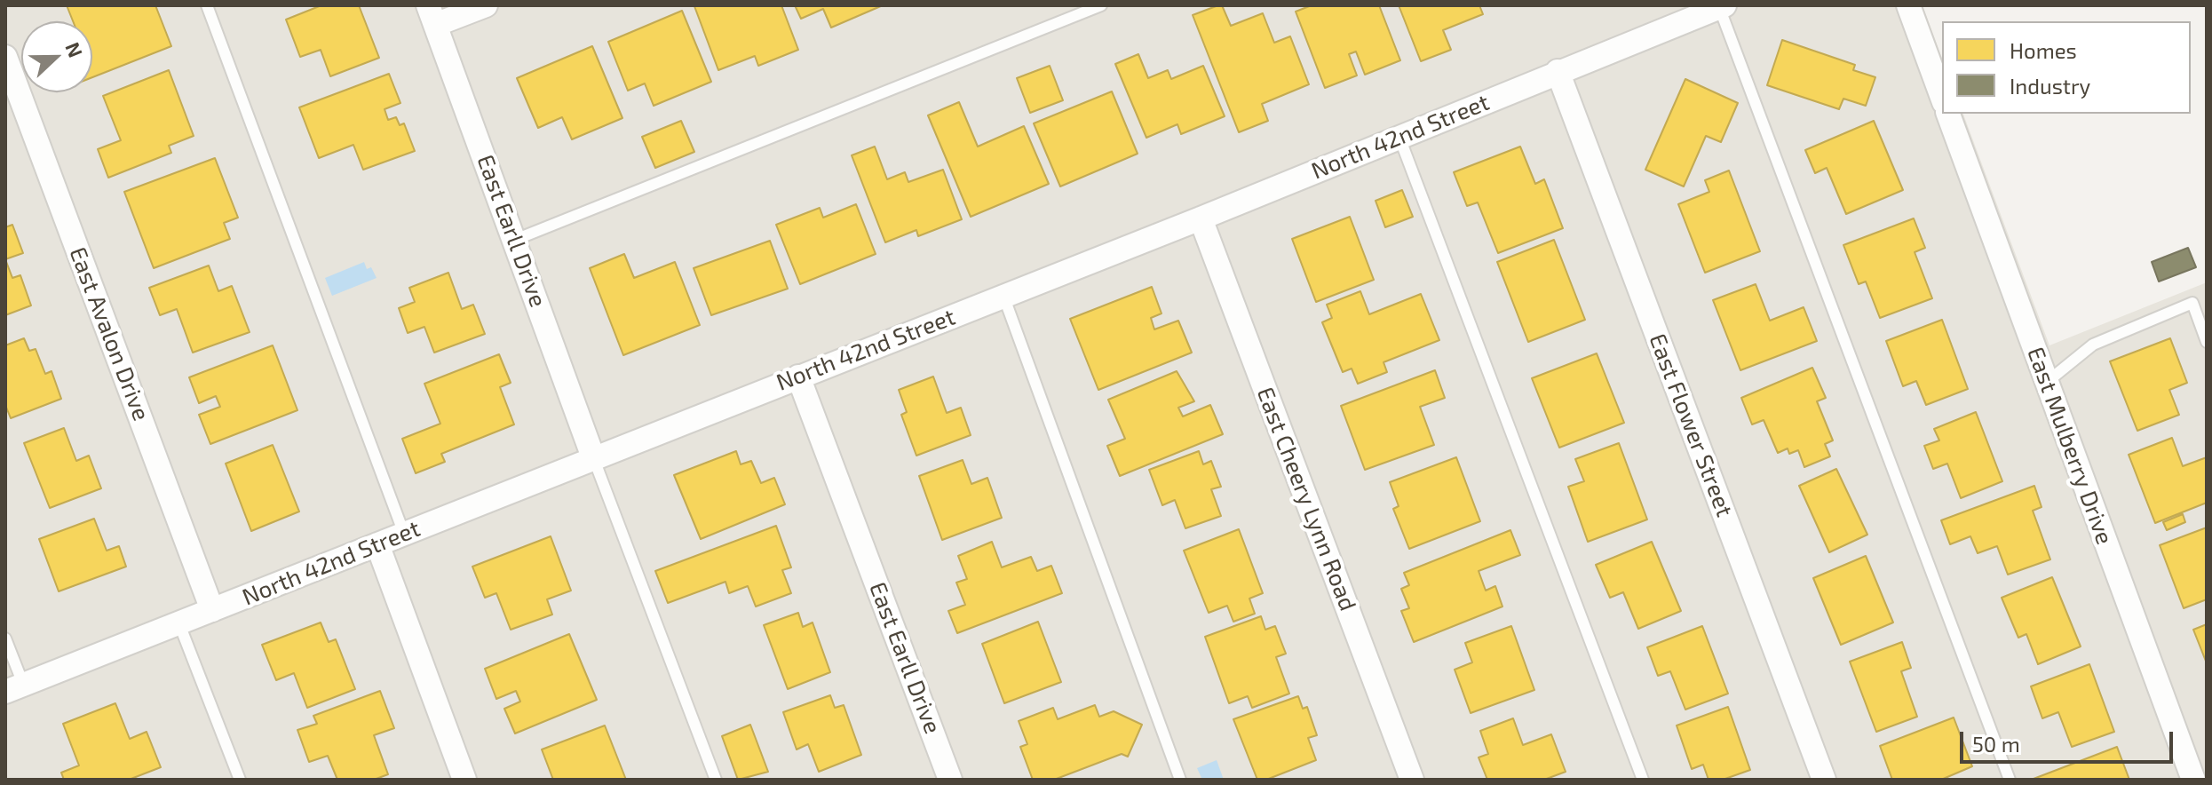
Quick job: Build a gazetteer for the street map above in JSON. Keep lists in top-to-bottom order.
{
  "streets": {
    "street": [
      "North 42nd Street",
      "East Earll Drive",
      "East Avalon Drive",
      "East Flower Street",
      "East Mulberry Drive",
      "East Cheery Lynn Road"
    ]
  },
  "crossings": [
    ["North 42nd Street", "East Earll Drive"],
    ["North 42nd Street", "East Avalon Drive"],
    ["North 42nd Street", "East Flower Street"],
    ["North 42nd Street", "East Cheery Lynn Road"]
  ],
  "legend": ["Homes", "Industry"],
  "scale_bar": "50 m",
  "north": "right"
}
